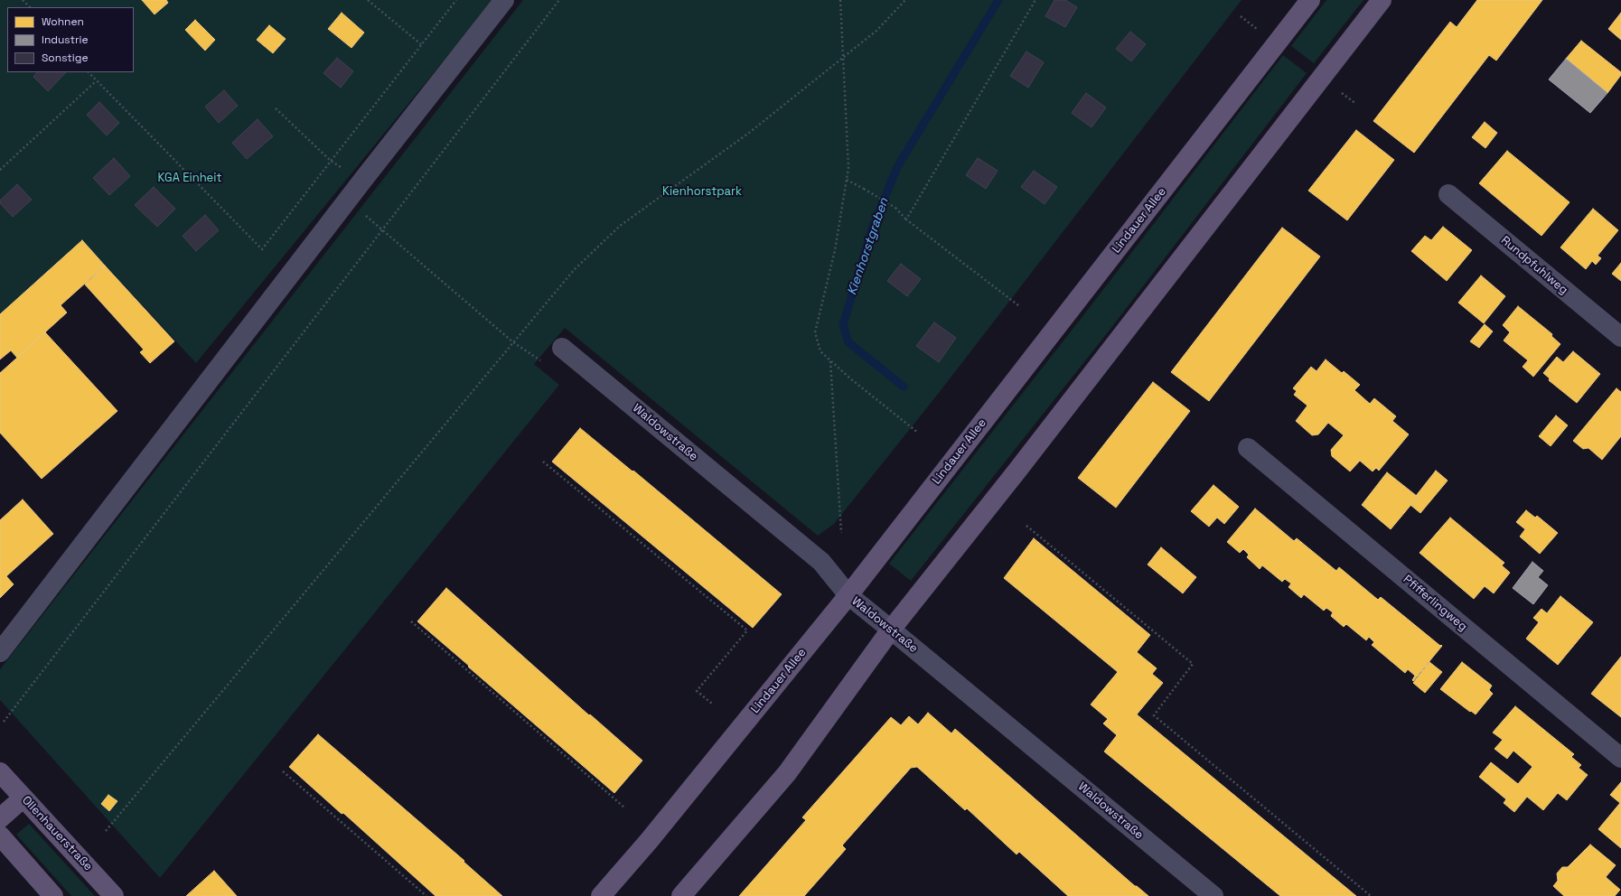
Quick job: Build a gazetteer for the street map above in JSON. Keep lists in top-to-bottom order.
{
  "streets": {
    "main road": ["Lindauer Allee", "Ollenhauerstraße"],
    "street": ["Rundpfuhlweg", "Waldowstraße", "Pfifferlingweg"]
  },
  "crossings": [
    ["Lindauer Allee", "Waldowstraße"]
  ],
  "water": ["Kienhorstgraben"],
  "parks": ["KGA Einheit", "Kienhorstpark"],
  "legend": ["Wohnen", "Industrie", "Sonstige"]
}
